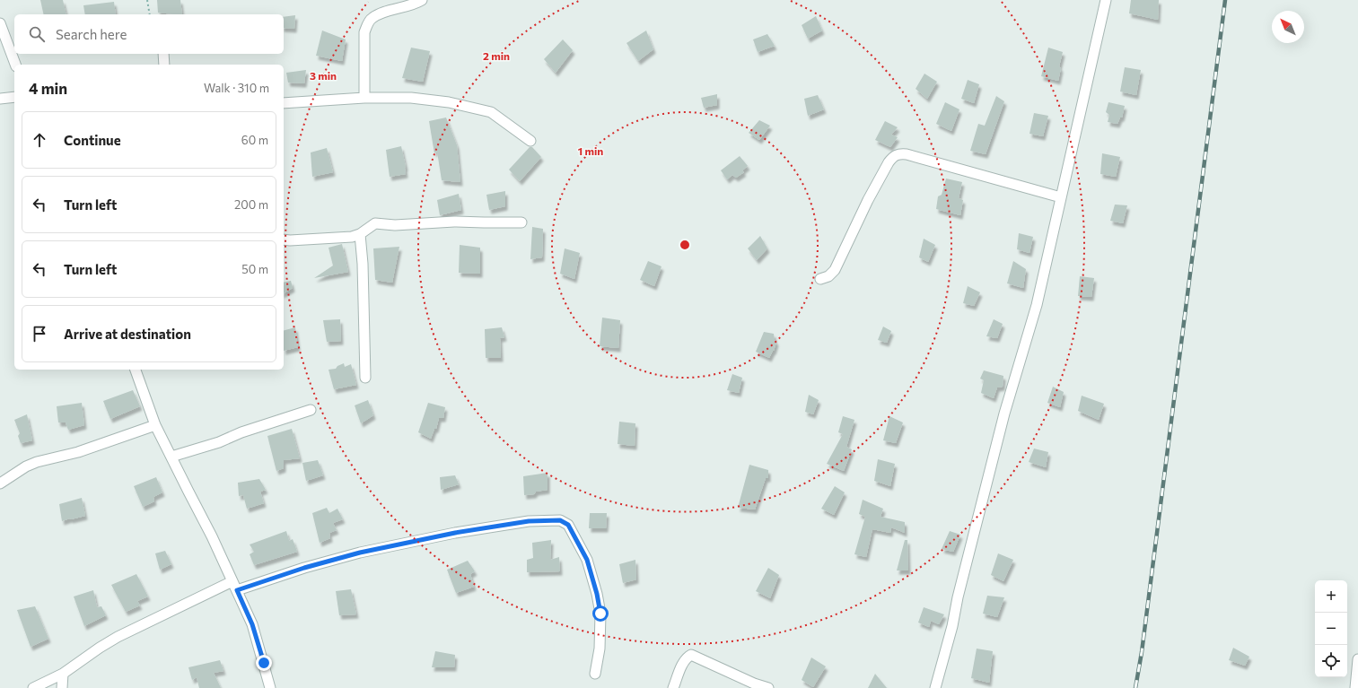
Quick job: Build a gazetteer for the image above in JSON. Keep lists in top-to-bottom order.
{
  "north": "top left",
  "page": {
    "search": "Search here",
    "heading": ["4 min", "Walk · 310 m"],
    "list": [
      ["Continue", "60 m"],
      ["Turn left", "200 m"],
      ["Turn left", "50 m"],
      "Arrive at destination"
    ],
    "map_buttons": ["+", "−"]
  },
  "rings": ["2 min", "3 min", "1 min"]
}
